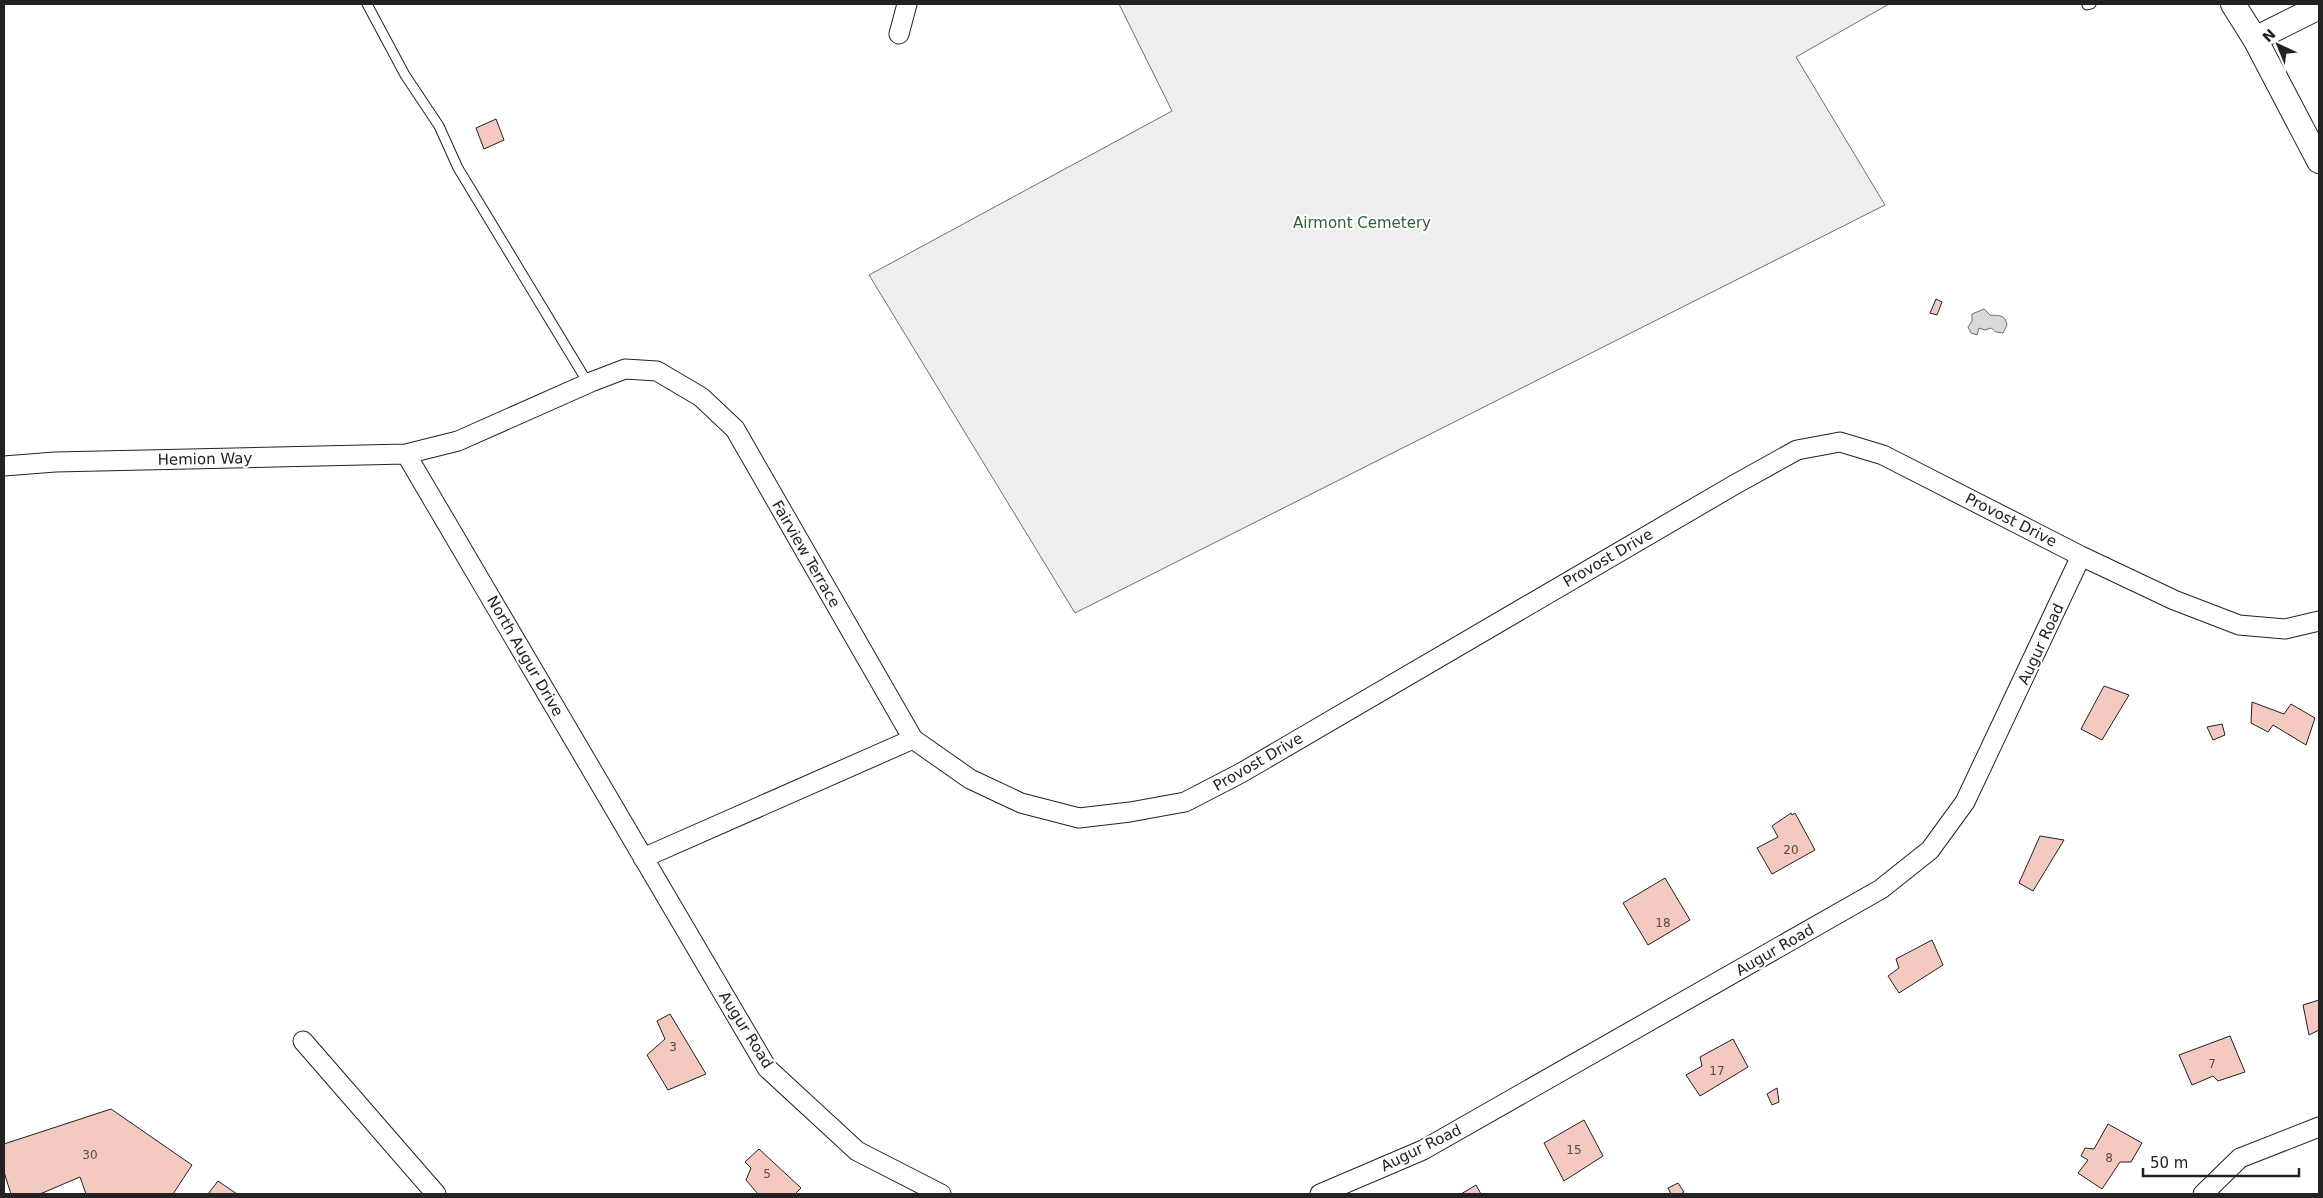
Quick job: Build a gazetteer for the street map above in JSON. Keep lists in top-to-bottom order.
{
  "streets": {
    "street": [
      "Hemion Way",
      "Provost Drive",
      "Fairview Terrace",
      "Augur Road",
      "North Augur Drive"
    ]
  },
  "crossings": [
    ["Hemion Way", "Fairview Terrace"],
    ["Hemion Way", "North Augur Drive"],
    ["Provost Drive", "Fairview Terrace"],
    ["Provost Drive", "Augur Road"],
    ["Fairview Terrace", "North Augur Drive"],
    ["Augur Road", "North Augur Drive"]
  ],
  "parks": ["Airmont Cemetery"],
  "house_numbers": [
    "20",
    "18",
    "3",
    "7",
    "17",
    "15",
    "30",
    "8",
    "5"
  ],
  "scale_bar": "50 m",
  "north": "top left"
}
